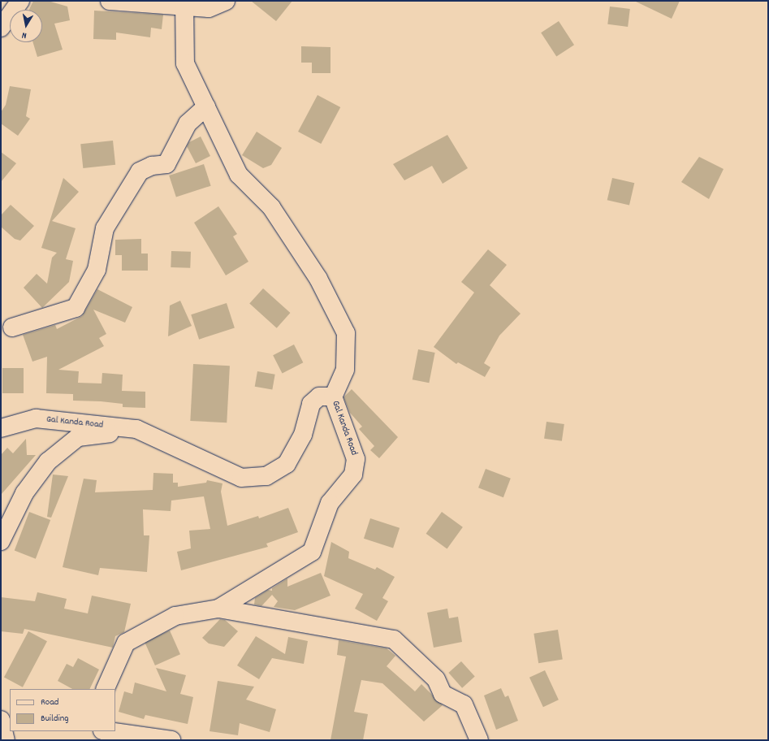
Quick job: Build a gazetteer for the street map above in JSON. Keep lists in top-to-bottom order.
{
  "streets": {
    "street": ["Gal Kanda Road"]
  },
  "legend": ["Road", "Building"],
  "north": "bottom"
}
